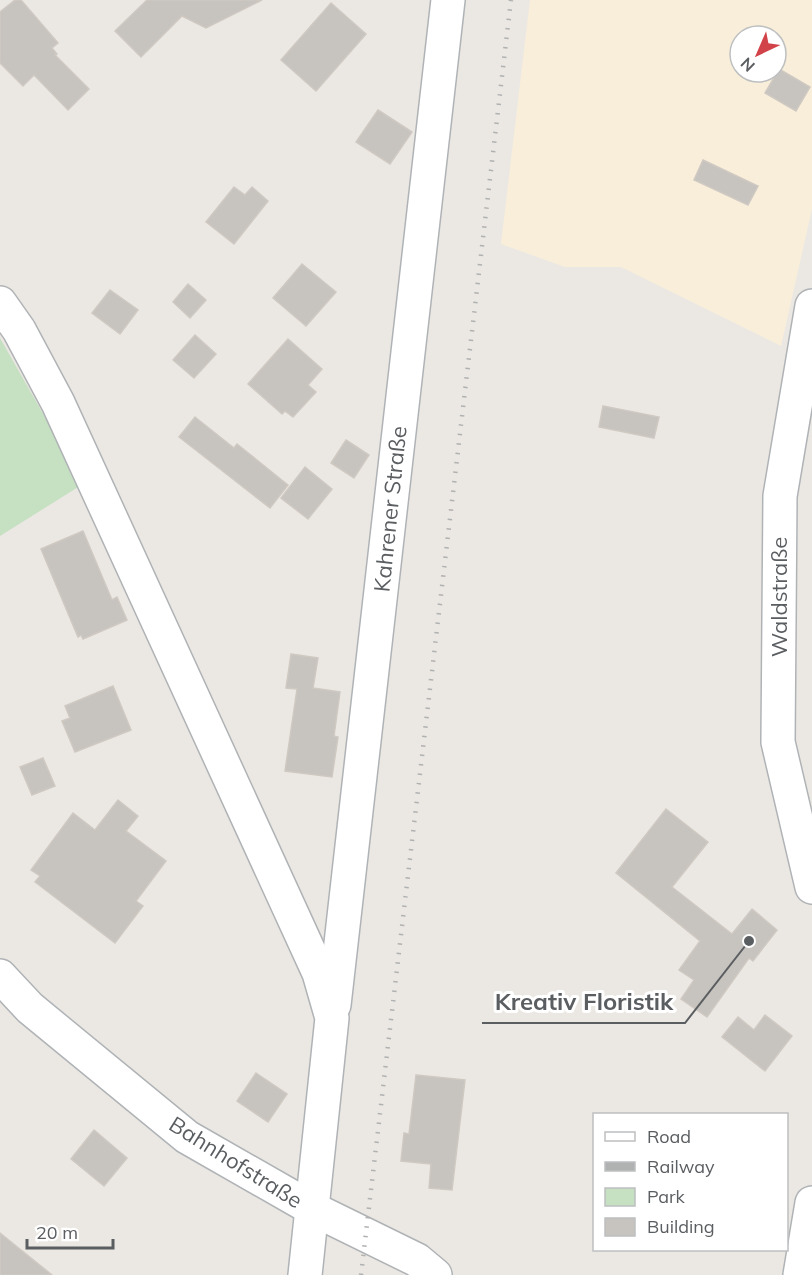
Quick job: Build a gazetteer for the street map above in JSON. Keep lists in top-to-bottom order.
{
  "streets": {
    "street": ["Kahrener Straße", "Waldstraße", "Bahnhofstraße"]
  },
  "crossings": [
    ["Kahrener Straße", "Bahnhofstraße"]
  ],
  "places": ["Kreativ Floristik"],
  "legend": [
    "Road",
    "Railway",
    "Park",
    "Building"
  ],
  "scale_bar": "20 m",
  "north": "bottom left"
}
